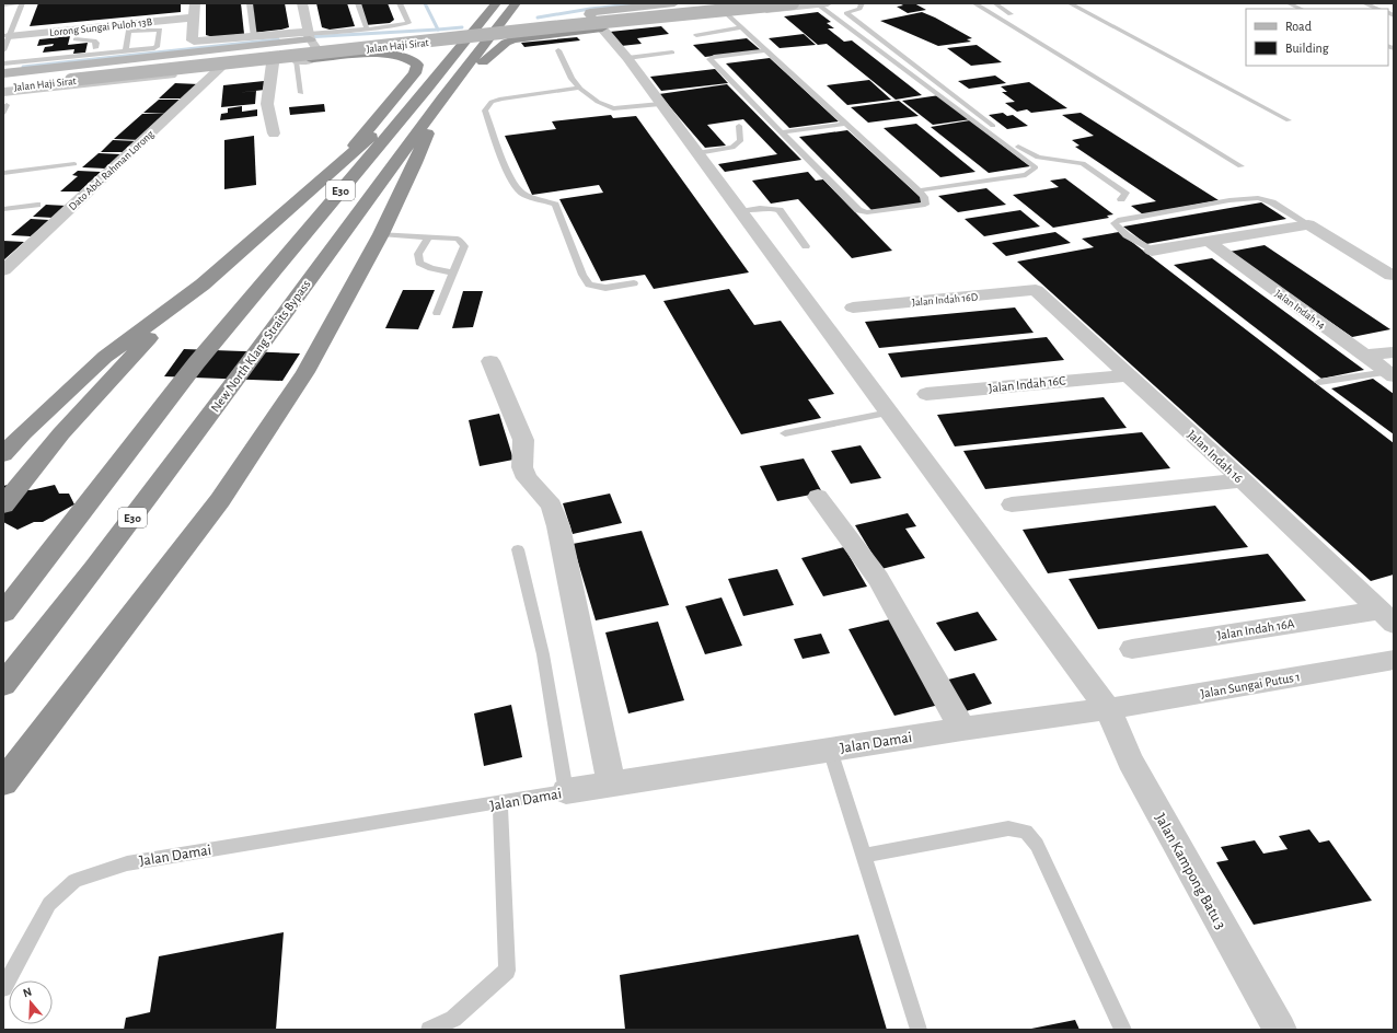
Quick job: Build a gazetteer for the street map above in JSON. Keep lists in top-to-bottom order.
{
  "streets": {
    "highway": ["E30", "New North Klang Straits Bypass"],
    "main road": ["Jalan Haji Sirat"],
    "street": [
      "Lorong Sungai Puloh 13B",
      "Dato Abd. Rahman Lorong",
      "Jalan Indah 16D",
      "Jalan Indah 14",
      "Jalan Indah 16C",
      "Jalan Indah 16",
      "Jalan Indah 16A",
      "Jalan Sungai Putus 1",
      "Jalan Damai",
      "Jalan Kampong Batu 3"
    ]
  },
  "crossings": [
    ["Jalan Indah 16D", "Jalan Indah 16"],
    ["Jalan Indah 16C", "Jalan Indah 16"],
    ["Jalan Indah 16", "Jalan Indah 16A"],
    ["Jalan Sungai Putus 1", "Jalan Damai"],
    ["Jalan Sungai Putus 1", "Jalan Kampong Batu 3"],
    ["Jalan Damai", "Jalan Kampong Batu 3"]
  ],
  "legend": ["Road", "Building"],
  "north": "top"
}
